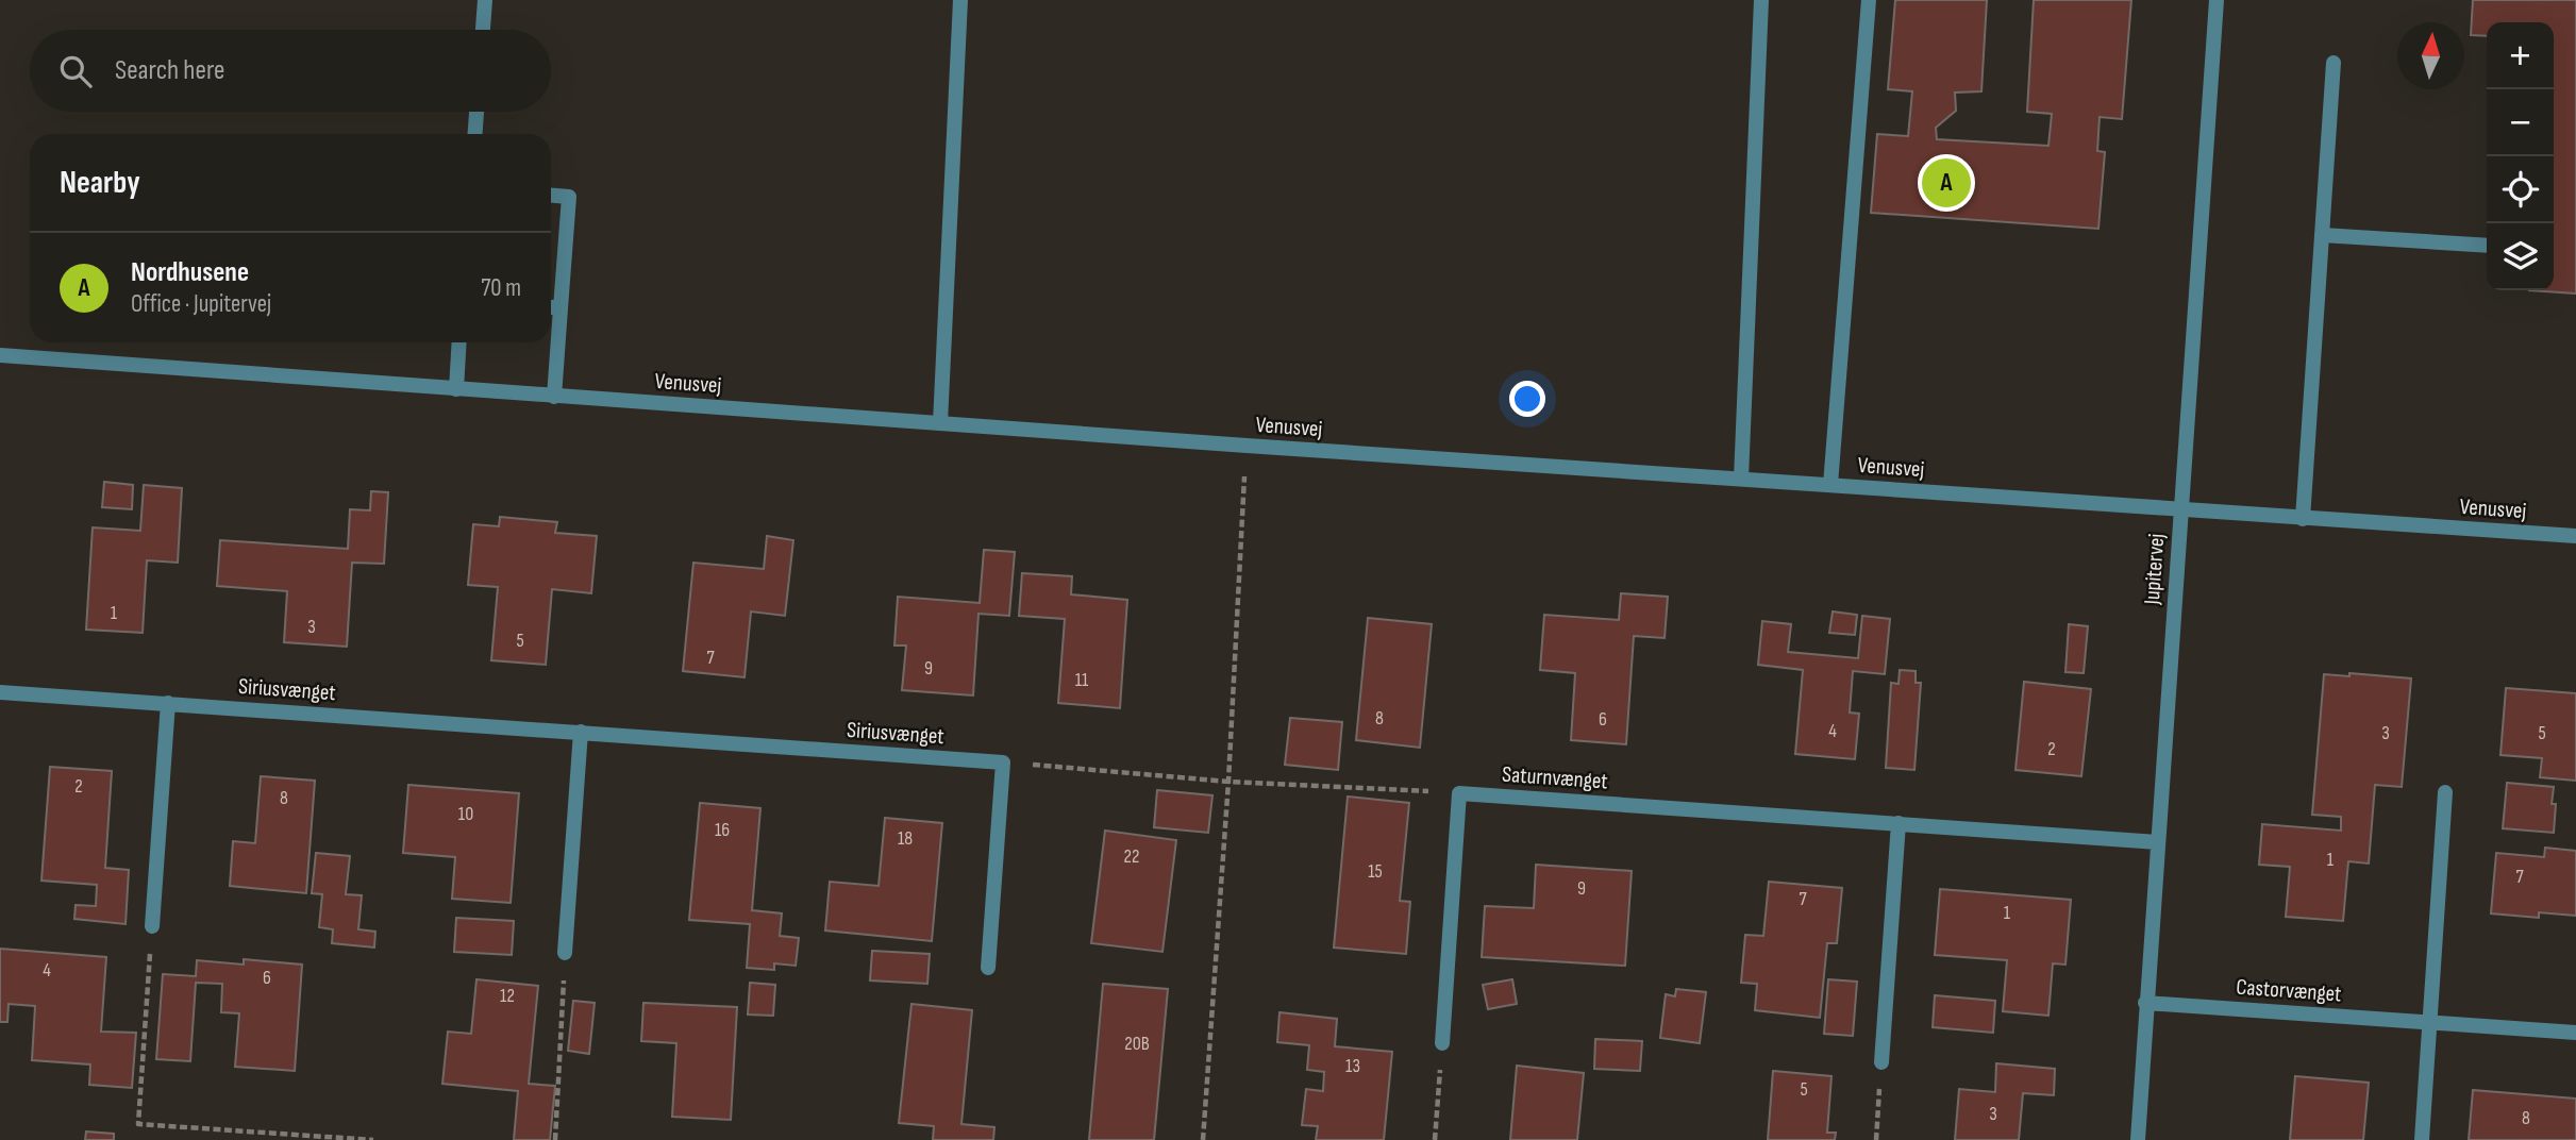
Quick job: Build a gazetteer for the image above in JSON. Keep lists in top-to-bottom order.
{
  "streets": {
    "street": [
      "Venusvej",
      "Jupitervej",
      "Siriusvænget",
      "Saturnvænget",
      "Castorvænget"
    ]
  },
  "crossings": [
    ["Venusvej", "Jupitervej"],
    ["Jupitervej", "Saturnvænget"],
    ["Jupitervej", "Castorvænget"]
  ],
  "house_numbers": [
    "1",
    "3",
    "5",
    "7",
    "9",
    "11",
    "8",
    "6",
    "4",
    "3",
    "5",
    "2",
    "2",
    "8",
    "10",
    "16",
    "18",
    "22",
    "1",
    "15",
    "7",
    "9",
    "7",
    "1",
    "4",
    "6",
    "12",
    "20B",
    "13",
    "5",
    "3",
    "8"
  ],
  "north": "top",
  "page": {
    "map_buttons": ["+", "−"],
    "search": "Search here",
    "heading": "Nearby",
    "pins": "A",
    "list": [
      {
        "mark": "A",
        "name": "Nordhusene",
        "note": "Office · Jupitervej",
        "value": "70 m"
      }
    ]
  }
}
